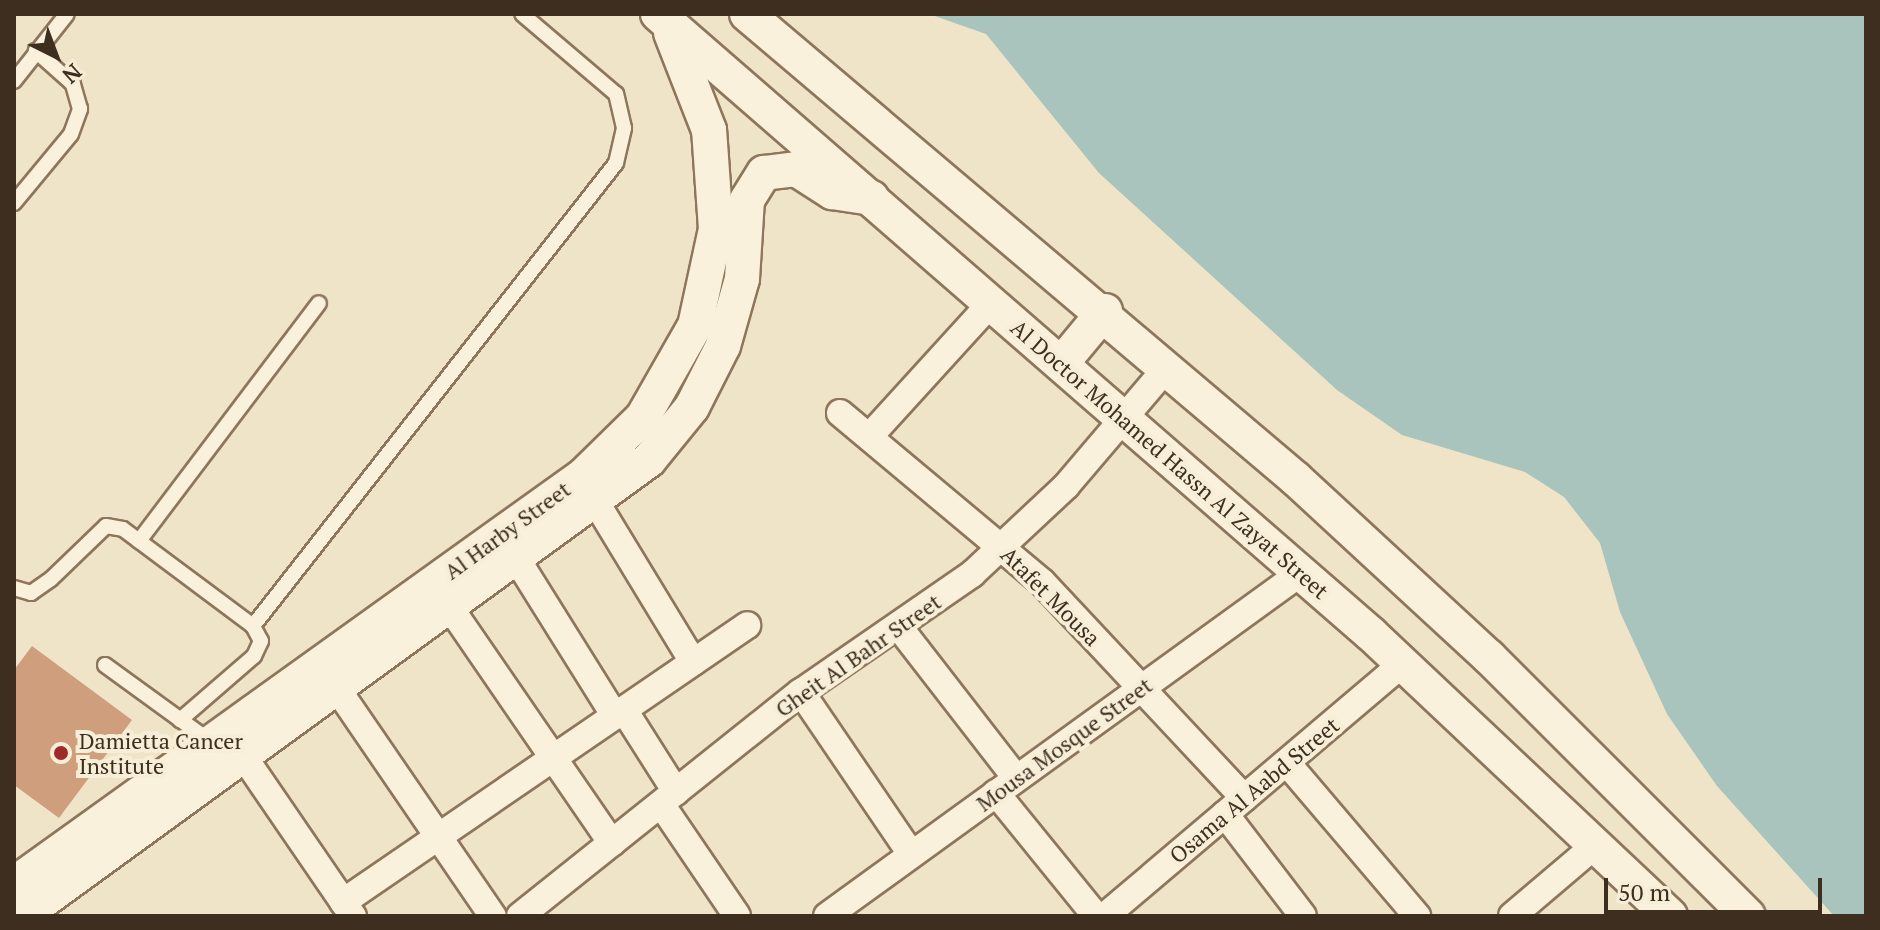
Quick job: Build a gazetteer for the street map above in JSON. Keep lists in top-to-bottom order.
{
  "streets": {
    "street": [
      "Al Doctor Mohamed Hassn Al Zayat Street",
      "Al Harby Street",
      "Atafet Mousa",
      "Gheit Al Bahr Street",
      "Mousa Mosque Street",
      "Osama Al Aabd Street"
    ]
  },
  "crossings": [
    ["Al Doctor Mohamed Hassn Al Zayat Street", "Al Harby Street"],
    ["Al Doctor Mohamed Hassn Al Zayat Street", "Gheit Al Bahr Street"],
    ["Al Doctor Mohamed Hassn Al Zayat Street", "Mousa Mosque Street"],
    ["Al Doctor Mohamed Hassn Al Zayat Street", "Osama Al Aabd Street"],
    ["Atafet Mousa", "Gheit Al Bahr Street"],
    ["Atafet Mousa", "Mousa Mosque Street"],
    ["Atafet Mousa", "Osama Al Aabd Street"]
  ],
  "places": ["Damietta Cancer Institute"],
  "scale_bar": "50 m",
  "north": "bottom right"
}
